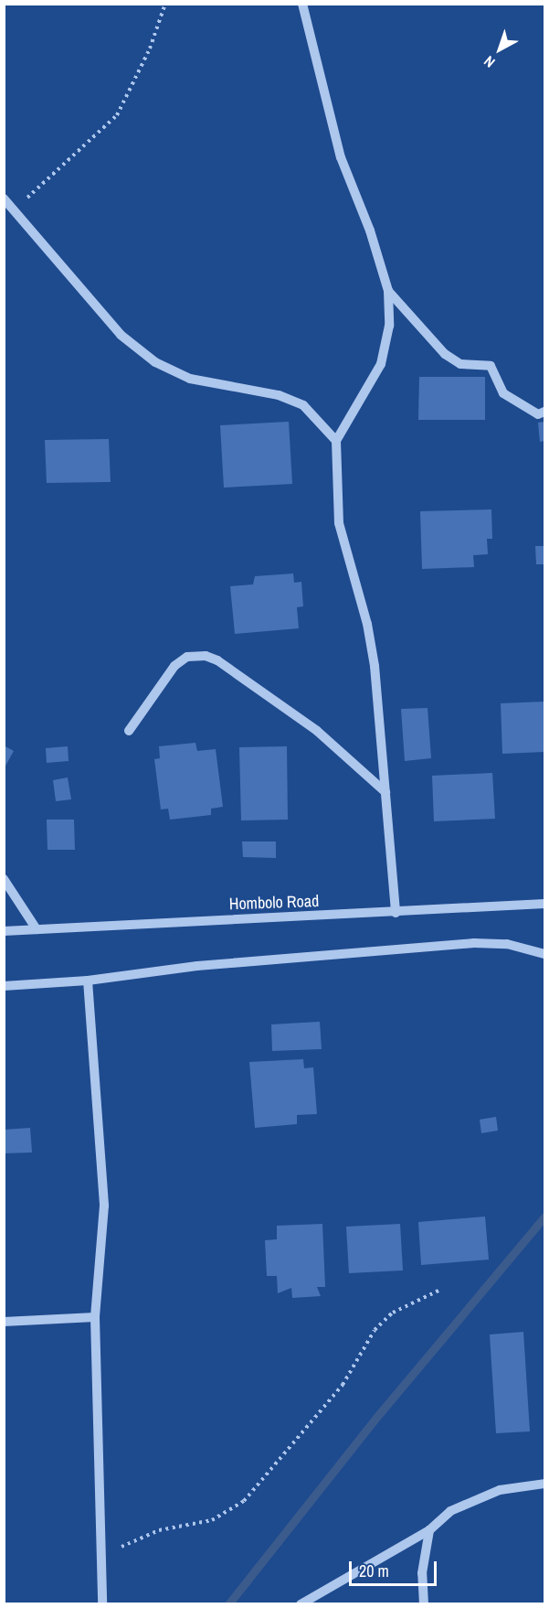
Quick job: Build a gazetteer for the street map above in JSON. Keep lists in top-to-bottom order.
{
  "streets": {
    "street": ["Hombolo Road"]
  },
  "scale_bar": "20 m",
  "north": "bottom left"
}
